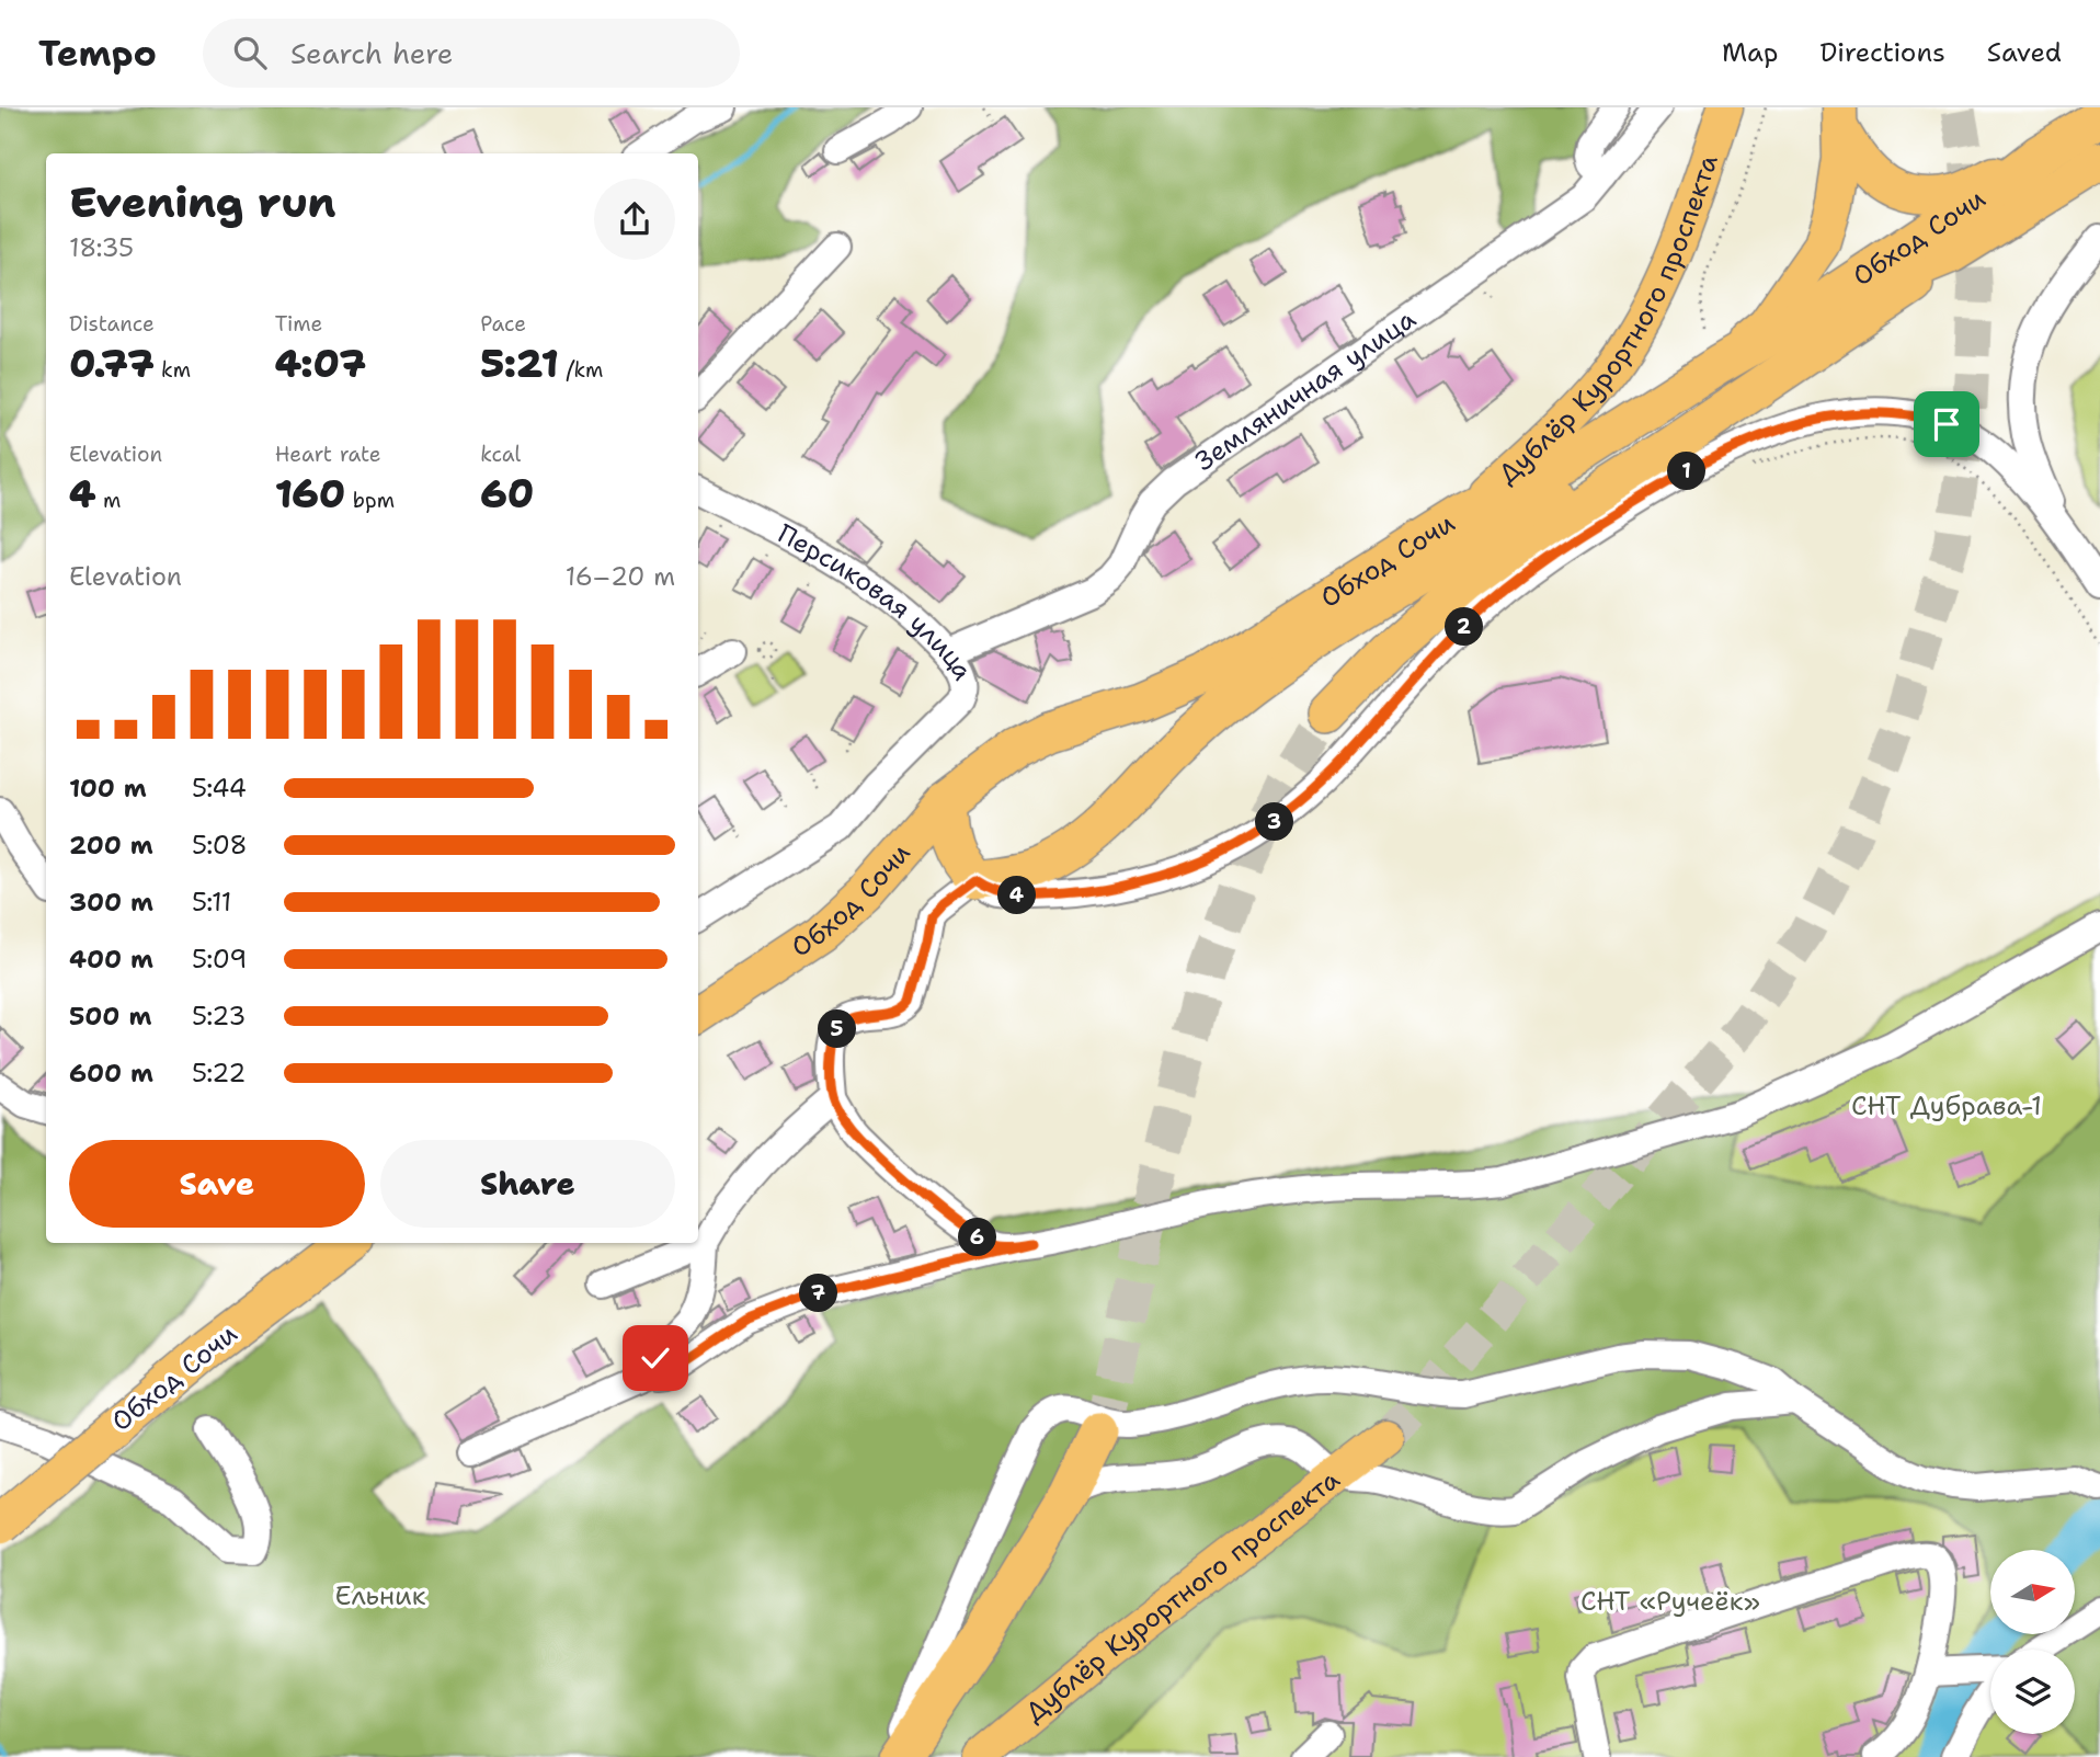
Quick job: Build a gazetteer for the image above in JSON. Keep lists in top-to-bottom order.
{
  "streets": {
    "highway": ["Обход Сочи"],
    "main road": ["Дублёр Курортного проспекта"],
    "street": ["Земляничная улица", "Персиковая улица"]
  },
  "crossings": [
    ["Обход Сочи", "Дублёр Курортного проспекта"],
    ["Земляничная улица", "Персиковая улица"]
  ],
  "parks": ["СНТ Дубрава-1", "Ельник", "СНТ «Ручеёк»"],
  "north": "right",
  "page": {
    "header": "Tempo",
    "search": "Search here",
    "nav": ["Map", "Directions", "Saved"],
    "heading": ["Evening run", "18:35"],
    "stats": [
      ["Distance", "0.77 km"],
      ["Time", "4:07"],
      ["Pace", "5:21 /km"],
      ["Elevation", "4 m"],
      ["Heart rate", "160 bpm"],
      ["kcal", "60"]
    ],
    "pins": [
      "1",
      "2",
      "3",
      "4",
      "5",
      "6",
      "7"
    ],
    "chart": ["Elevation", "16–20 m"],
    "list": [
      {
        "name": "100 m",
        "note": "5:44"
      },
      {
        "name": "200 m",
        "note": "5:08"
      },
      {
        "name": "300 m",
        "note": "5:11"
      },
      {
        "name": "400 m",
        "note": "5:09"
      },
      {
        "name": "500 m",
        "note": "5:23"
      },
      {
        "name": "600 m",
        "note": "5:22"
      }
    ],
    "buttons": ["Save", "Share"]
  }
}
